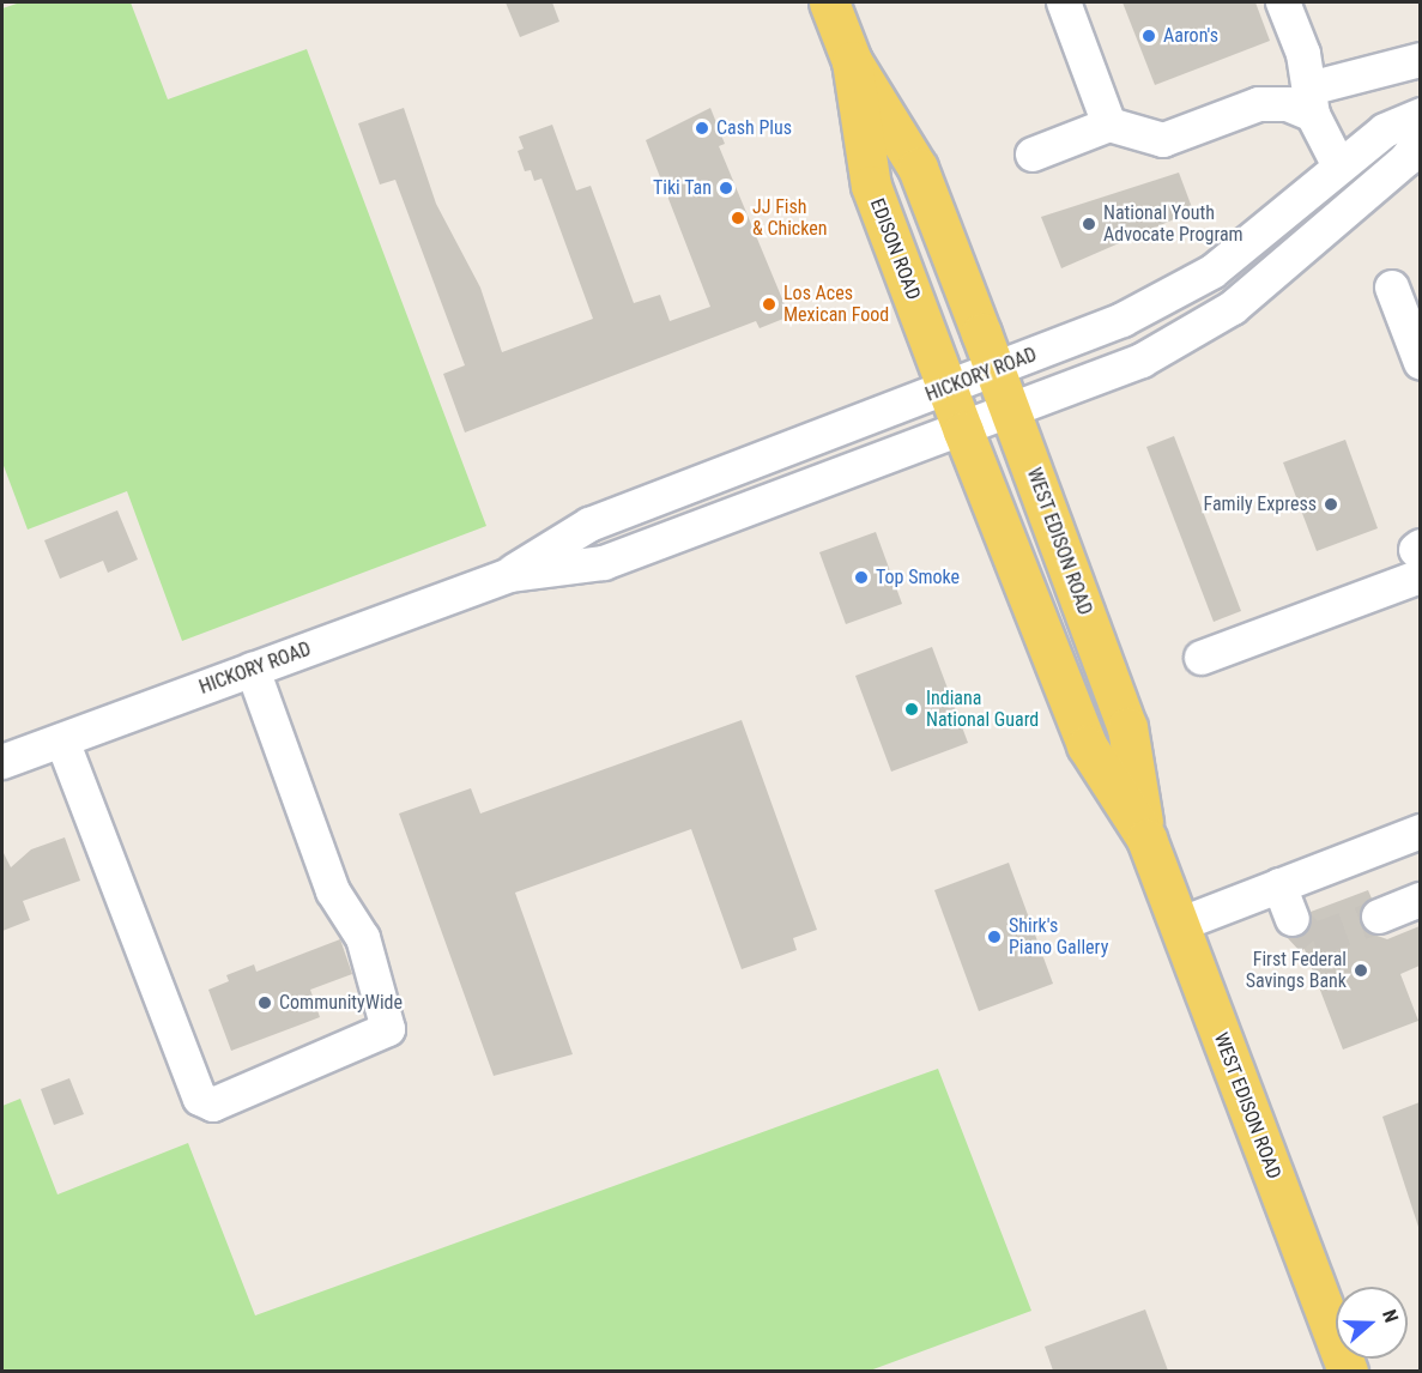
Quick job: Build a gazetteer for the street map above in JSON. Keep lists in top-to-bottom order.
{
  "streets": {
    "main road": ["EDISON ROAD", "WEST EDISON ROAD"],
    "street": ["HICKORY ROAD"]
  },
  "crossings": [
    ["EDISON ROAD", "HICKORY ROAD"],
    ["EDISON ROAD", "WEST EDISON ROAD"],
    ["HICKORY ROAD", "WEST EDISON ROAD"]
  ],
  "places": [
    "Aaron's",
    "Cash Plus",
    "Tiki Tan",
    "JJ Fish & Chicken",
    "National Youth Advocate Program",
    "Los Aces Mexican Food",
    "Family Express",
    "Top Smoke",
    "Indiana National Guard",
    "Shirk's Piano Gallery",
    "First Federal Savings Bank",
    "CommunityWide"
  ],
  "north": "right"
}
